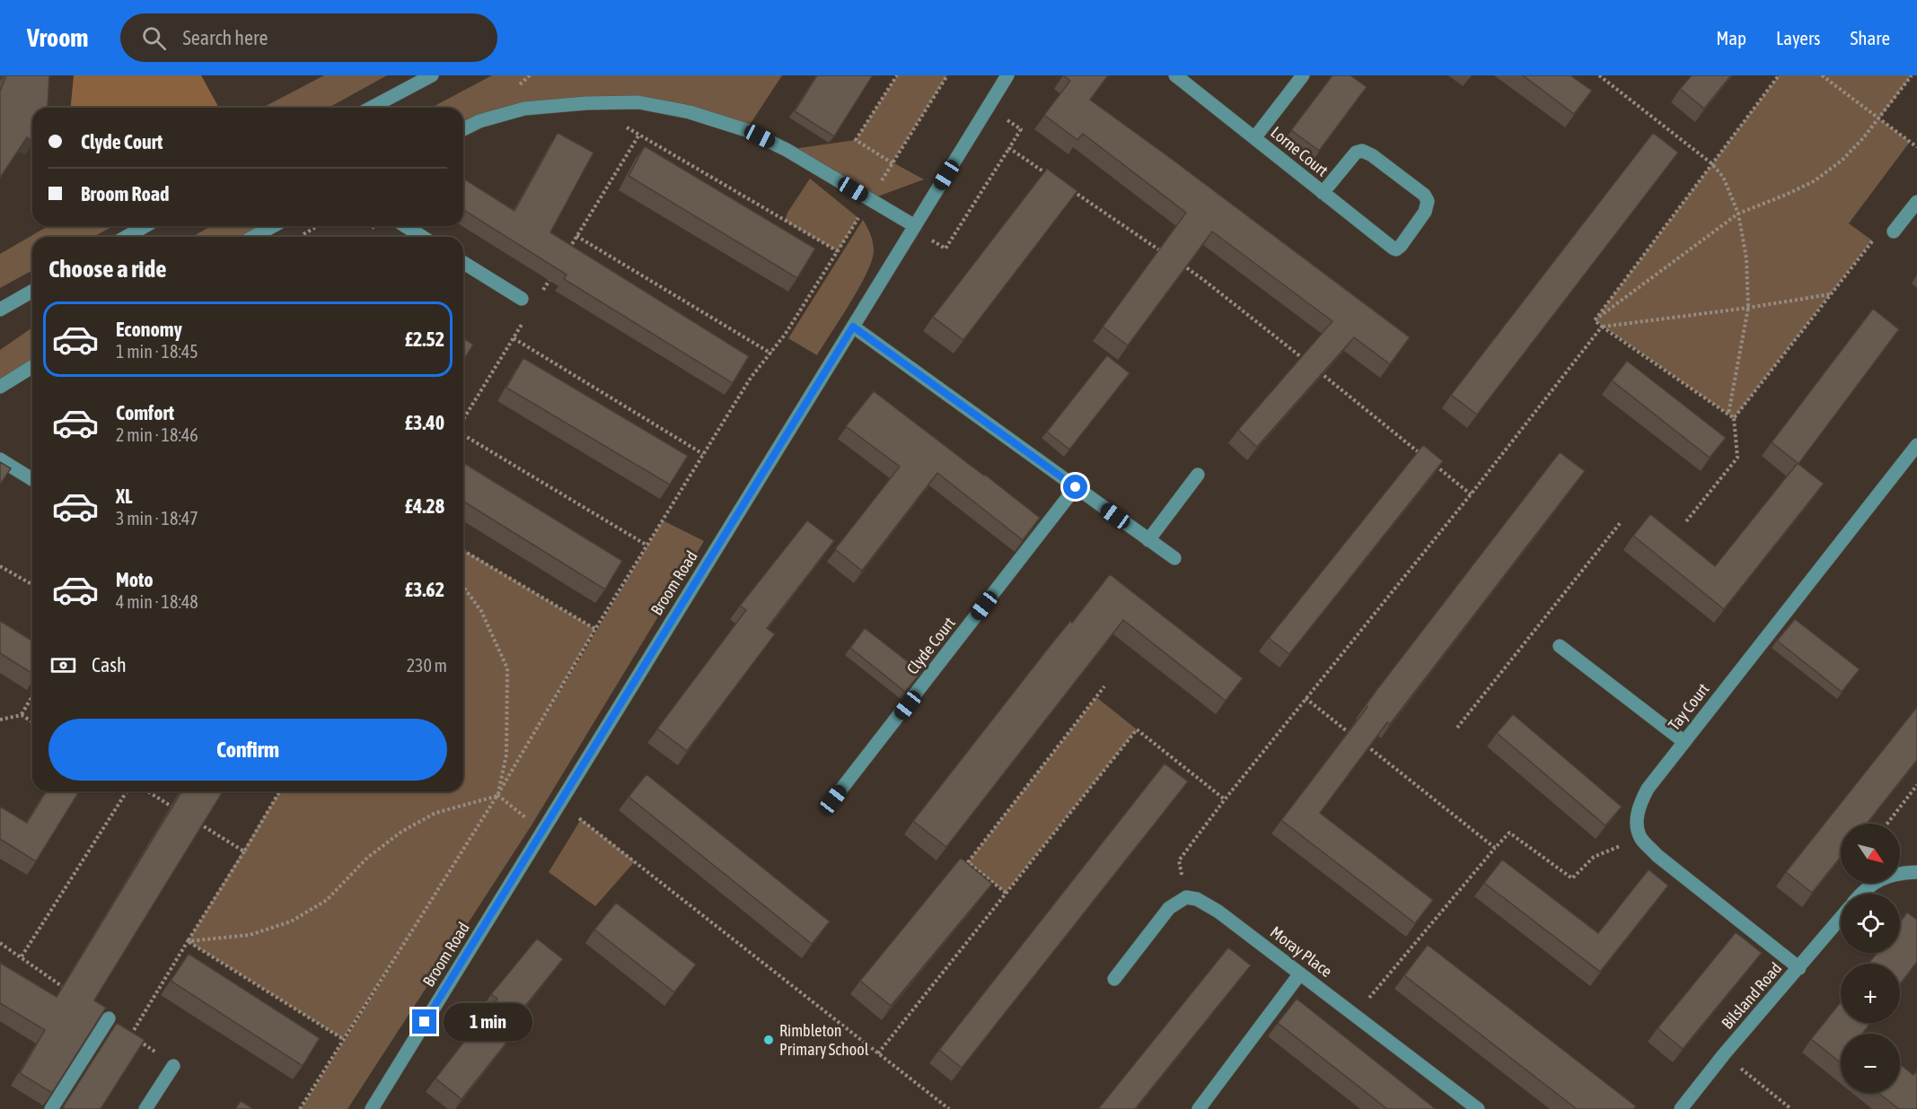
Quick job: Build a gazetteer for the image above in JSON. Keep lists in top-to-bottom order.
{
  "streets": {
    "street": [
      "Lorne Court",
      "Broom Road",
      "Clyde Court",
      "Tay Court",
      "Moray Place",
      "Bilsland Road"
    ]
  },
  "places": ["Rimbleton Primary School"],
  "north": "bottom right",
  "page": {
    "header": "Vroom",
    "search": "Search here",
    "nav": ["Map", "Layers", "Share"],
    "banner": ["Clyde Court", "Broom Road"],
    "heading": "Choose a ride",
    "list": [
      {
        "name": "Economy",
        "note": "1 min · 18:45",
        "value": "£2.52"
      },
      {
        "name": "Comfort",
        "note": "2 min · 18:46",
        "value": "£3.40"
      },
      {
        "name": "XL",
        "note": "3 min · 18:47",
        "value": "£4.28"
      },
      {
        "name": "Moto",
        "note": "4 min · 18:48",
        "value": "£3.62"
      }
    ],
    "pay": ["Cash", "230 m"],
    "buttons": "Confirm",
    "map_buttons": ["+", "−"],
    "bubble": "1 min"
  }
}
